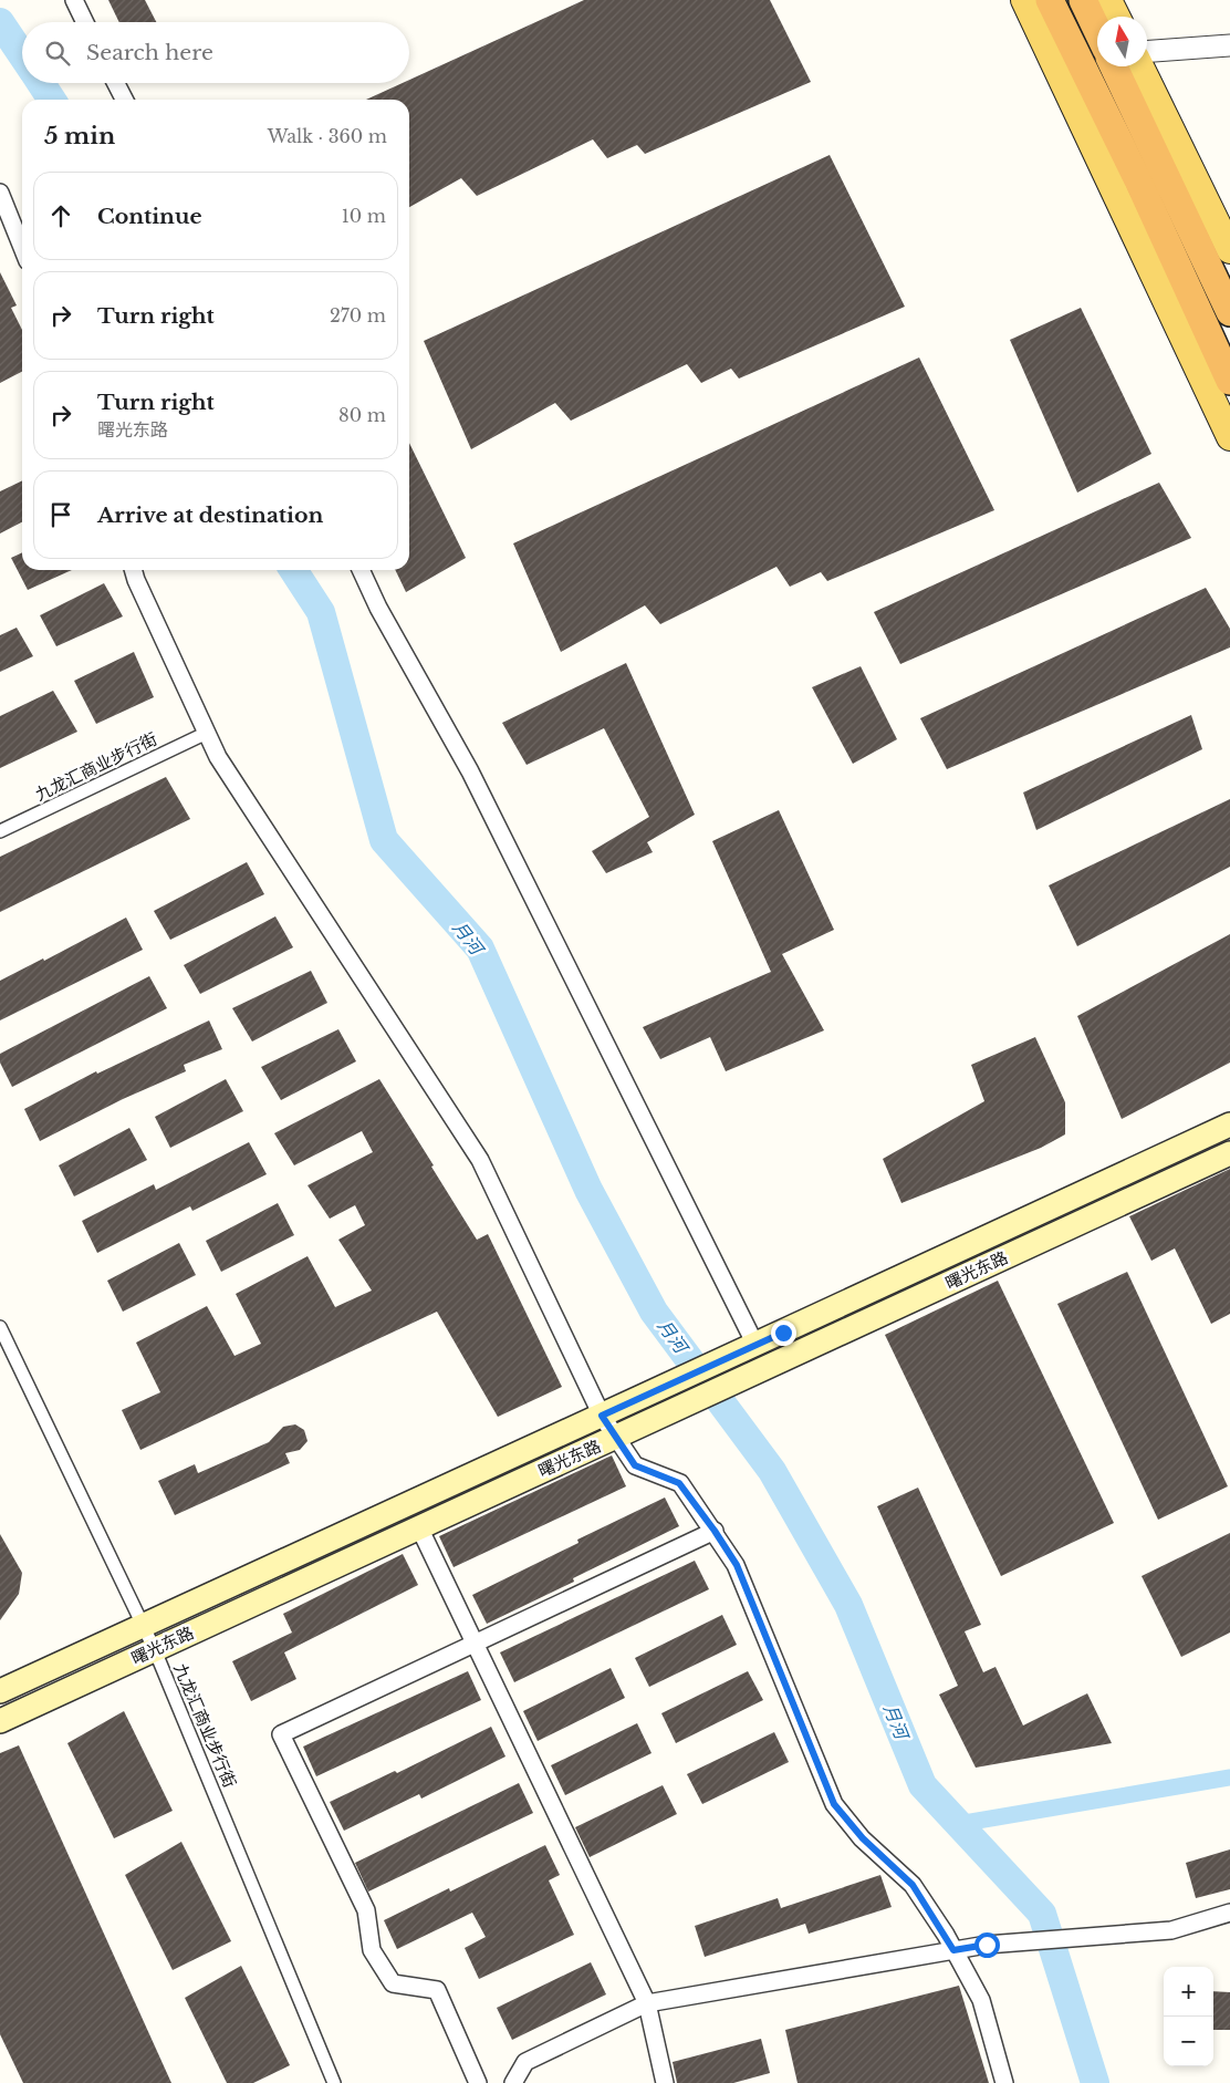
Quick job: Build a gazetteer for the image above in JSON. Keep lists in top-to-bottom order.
{
  "streets": {
    "main road": ["曙光东路"],
    "street": ["九龙汇商业步行街"]
  },
  "crossings": [
    ["九龙汇商业步行街", "曙光东路"]
  ],
  "water": ["月河"],
  "north": "top",
  "page": {
    "search": "Search here",
    "heading": ["5 min", "Walk · 360 m"],
    "list": [
      ["Continue", "10 m"],
      ["Turn right", "270 m"],
      ["Turn right", "曙光东路", "80 m"],
      "Arrive at destination"
    ],
    "map_buttons": ["+", "−"]
  }
}
